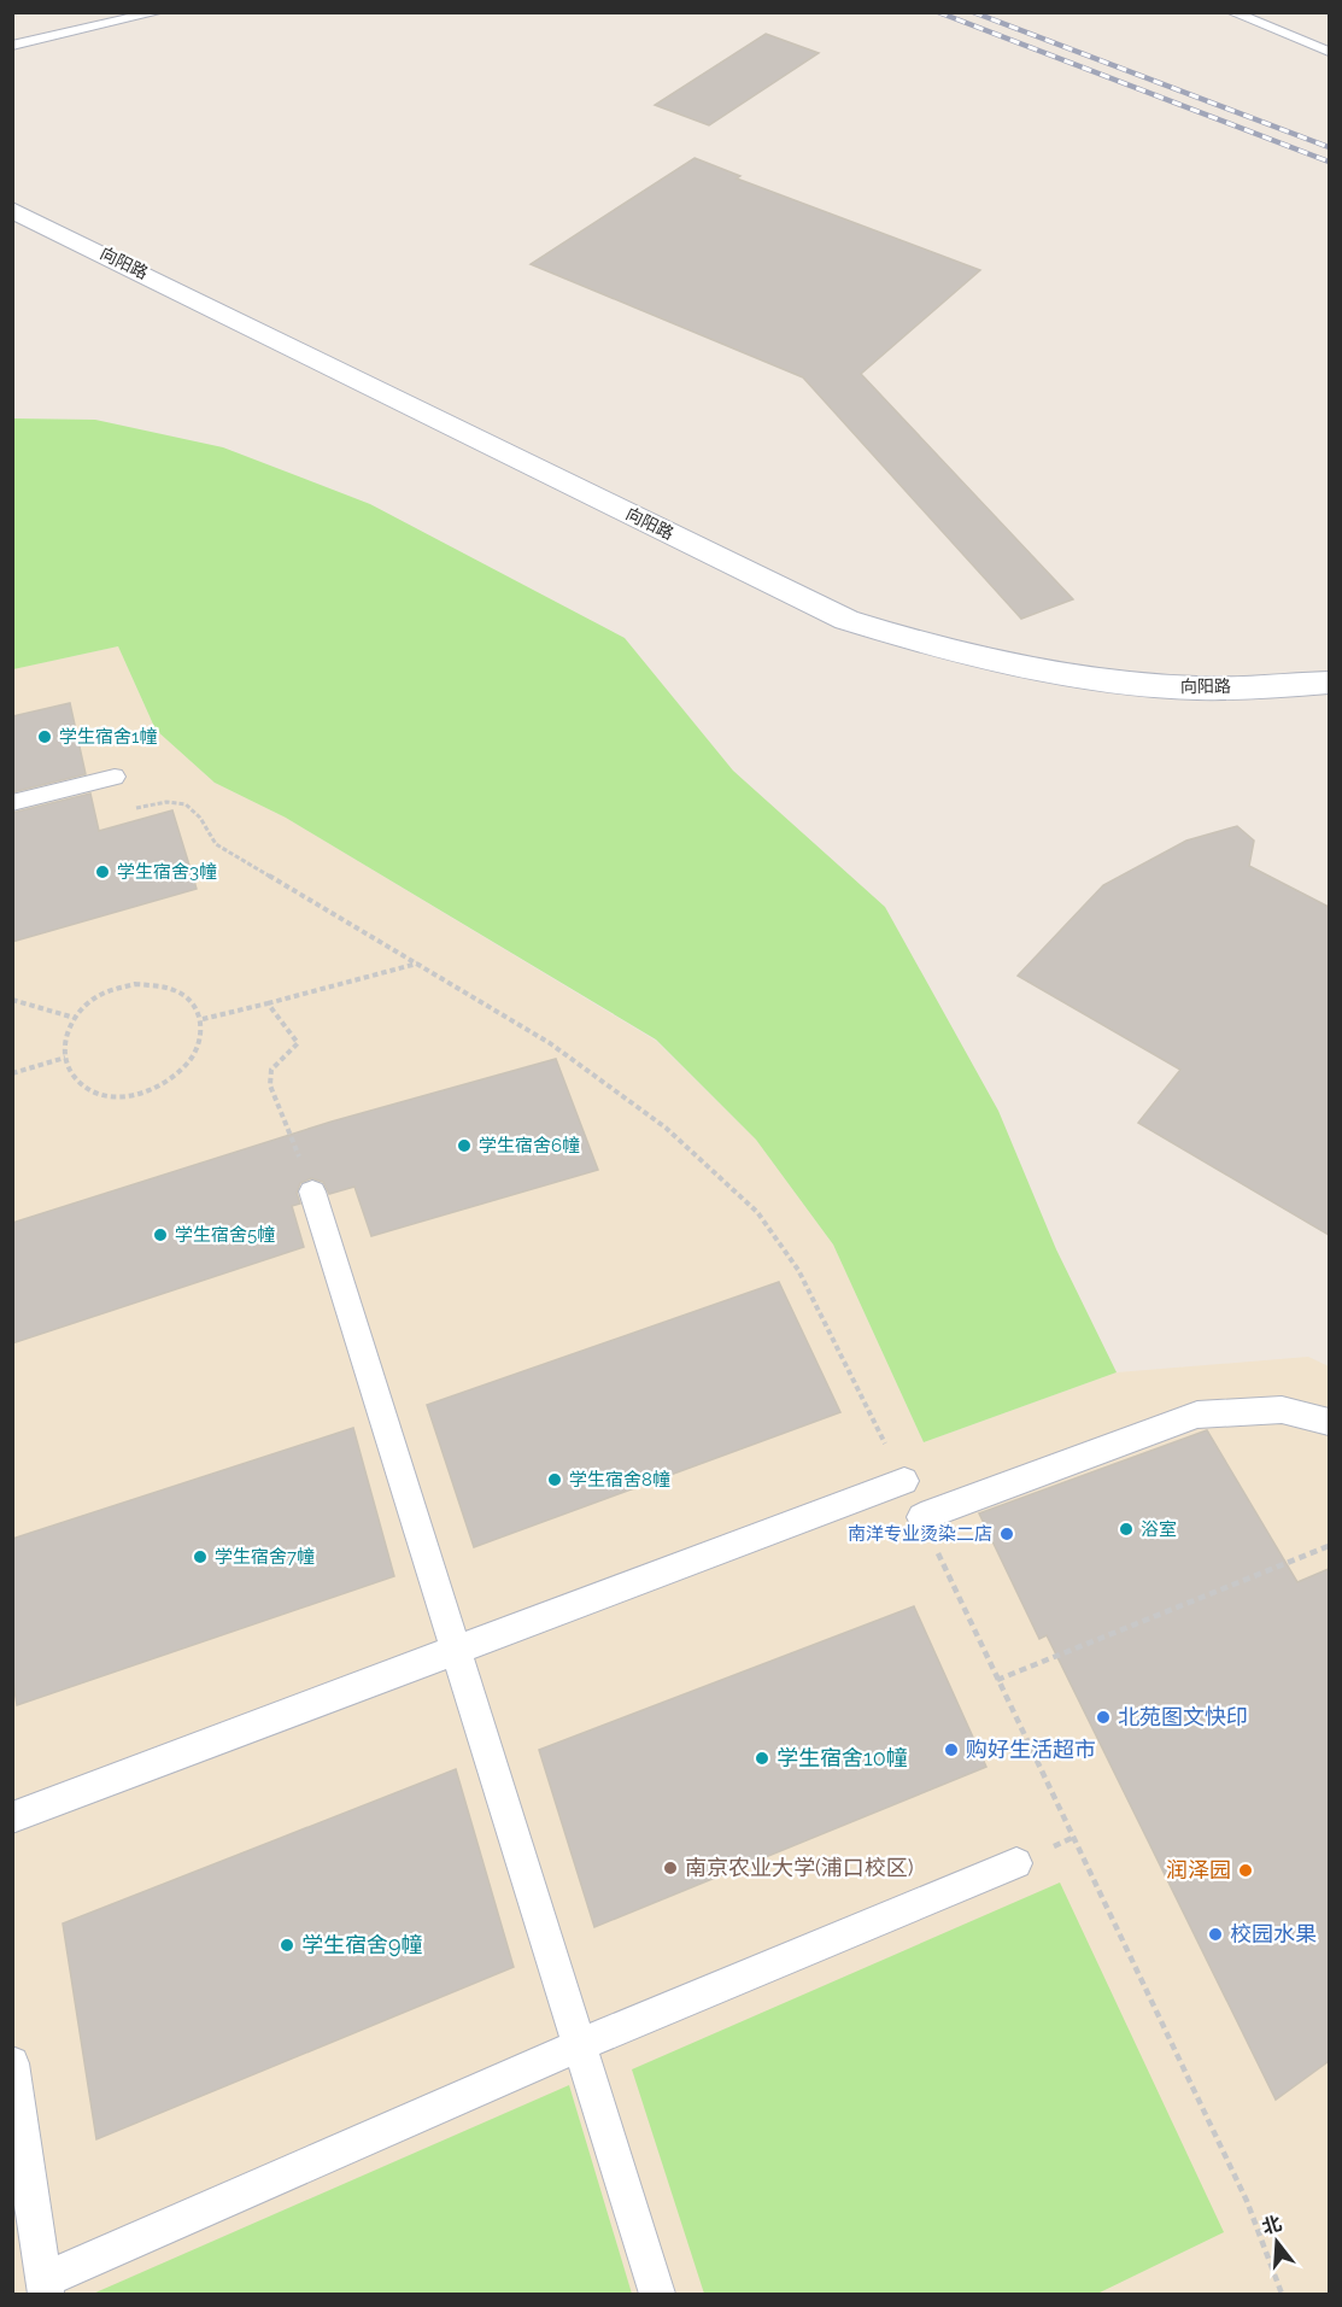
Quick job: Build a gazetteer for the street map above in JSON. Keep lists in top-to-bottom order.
{
  "streets": {
    "street": ["向阳路"]
  },
  "places": [
    "学生宿舍1幢",
    "学生宿舍3幢",
    "学生宿舍6幢",
    "学生宿舍5幢",
    "学生宿舍8幢",
    "浴室",
    "南洋专业烫染二店",
    "学生宿舍7幢",
    "北苑图文快印",
    "购好生活超市",
    "学生宿舍10幢",
    "南京农业大学(浦口校区)",
    "润泽园",
    "校园水果",
    "学生宿舍9幢"
  ],
  "north": "top"
}
